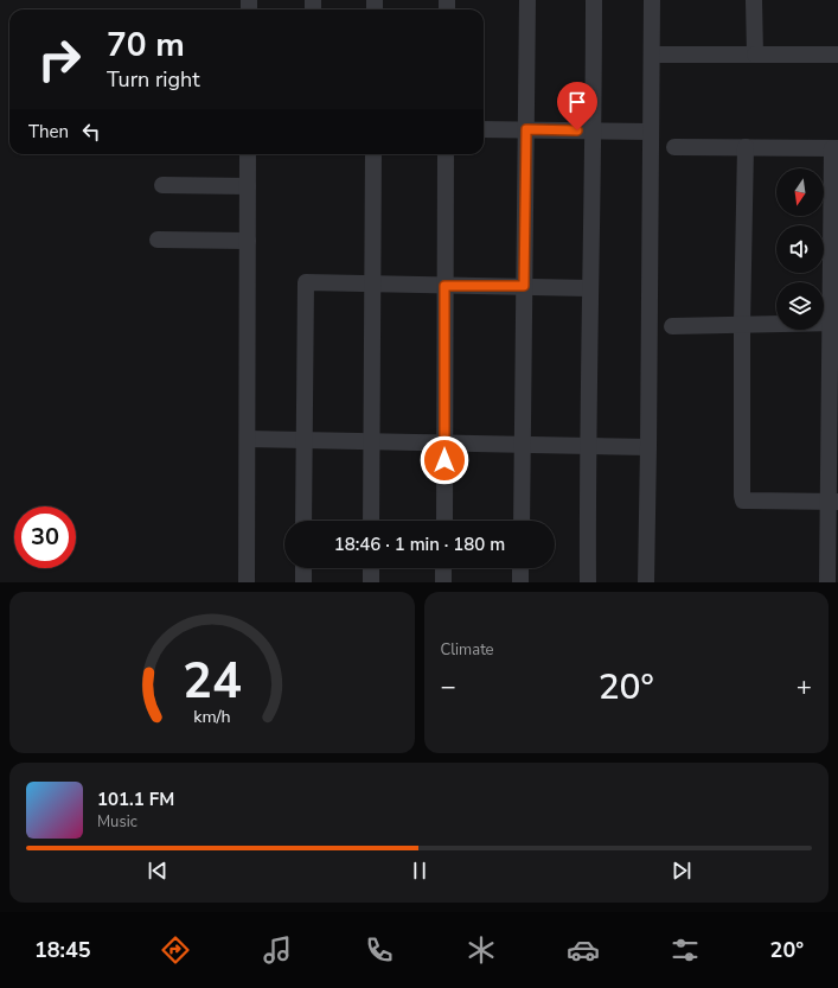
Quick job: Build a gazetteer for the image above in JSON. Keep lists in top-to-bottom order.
{
  "north": "bottom",
  "page": {
    "turn": ["70 m", "Turn right"],
    "then": "Then",
    "limit": "30",
    "trip": "18:46 · 1 min · 180 m",
    "tile": "Climate",
    "heat": ["−", "20°", "+"],
    "song": ["101.1 FM", "Music"],
    "tabs": ["18:45", "20°"],
    "gauge": ["24", "km/h"]
  }
}
